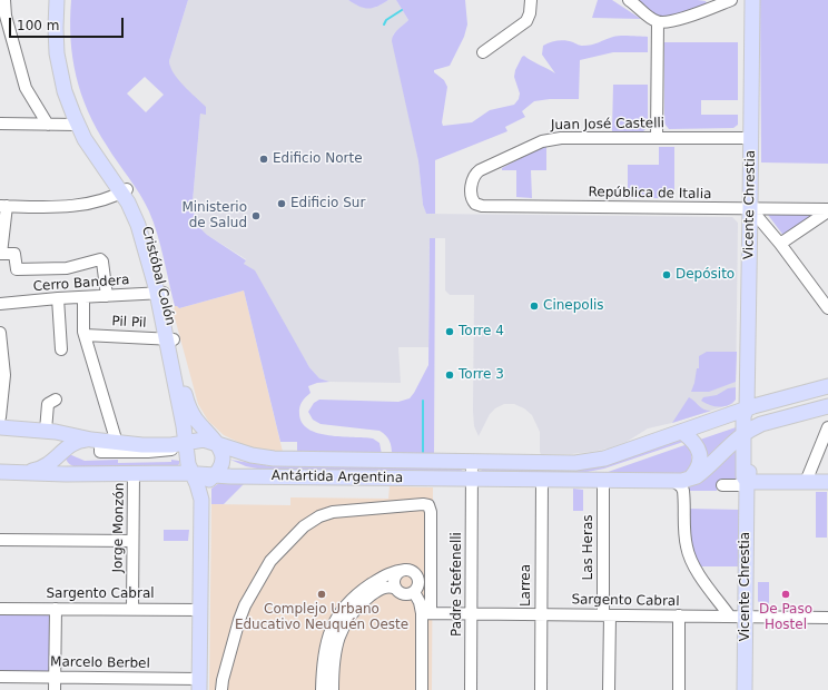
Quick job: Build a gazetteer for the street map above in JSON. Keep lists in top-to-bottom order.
{
  "streets": {
    "main road": ["Vicente Chrestia", "Cristóbal Colón", "Antártida Argentina"],
    "street": [
      "Juan José Castelli",
      "República de Italia",
      "Cerro Bandera",
      "Pil Pil",
      "Jorge Monzón",
      "Las Heras",
      "Padre Stefenelli",
      "Larrea",
      "Sargento Cabral",
      "Marcelo Berbel"
    ]
  },
  "crossings": [
    ["Juan José Castelli", "República de Italia"],
    ["Juan José Castelli", "Vicente Chrestia"],
    ["República de Italia", "Vicente Chrestia"],
    ["Vicente Chrestia", "Antártida Argentina"],
    ["Vicente Chrestia", "Sargento Cabral"],
    ["Cristóbal Colón", "Cerro Bandera"],
    ["Cristóbal Colón", "Pil Pil"],
    ["Cristóbal Colón", "Antártida Argentina"],
    ["Cristóbal Colón", "Sargento Cabral"],
    ["Cristóbal Colón", "Marcelo Berbel"],
    ["Antártida Argentina", "Jorge Monzón"],
    ["Antártida Argentina", "Las Heras"],
    ["Antártida Argentina", "Padre Stefenelli"],
    ["Antártida Argentina", "Larrea"],
    ["Jorge Monzón", "Sargento Cabral"],
    ["Las Heras", "Sargento Cabral"],
    ["Padre Stefenelli", "Sargento Cabral"],
    ["Larrea", "Sargento Cabral"]
  ],
  "places": [
    "Edificio Norte",
    "Edificio Sur",
    "Ministerio de Salud",
    "Depósito",
    "Cinepolis",
    "Torre 4",
    "Torre 3",
    "Complejo Urbano Educativo Neuquén Oeste",
    "De Paso Hostel"
  ],
  "scale_bar": "100 m"
}
